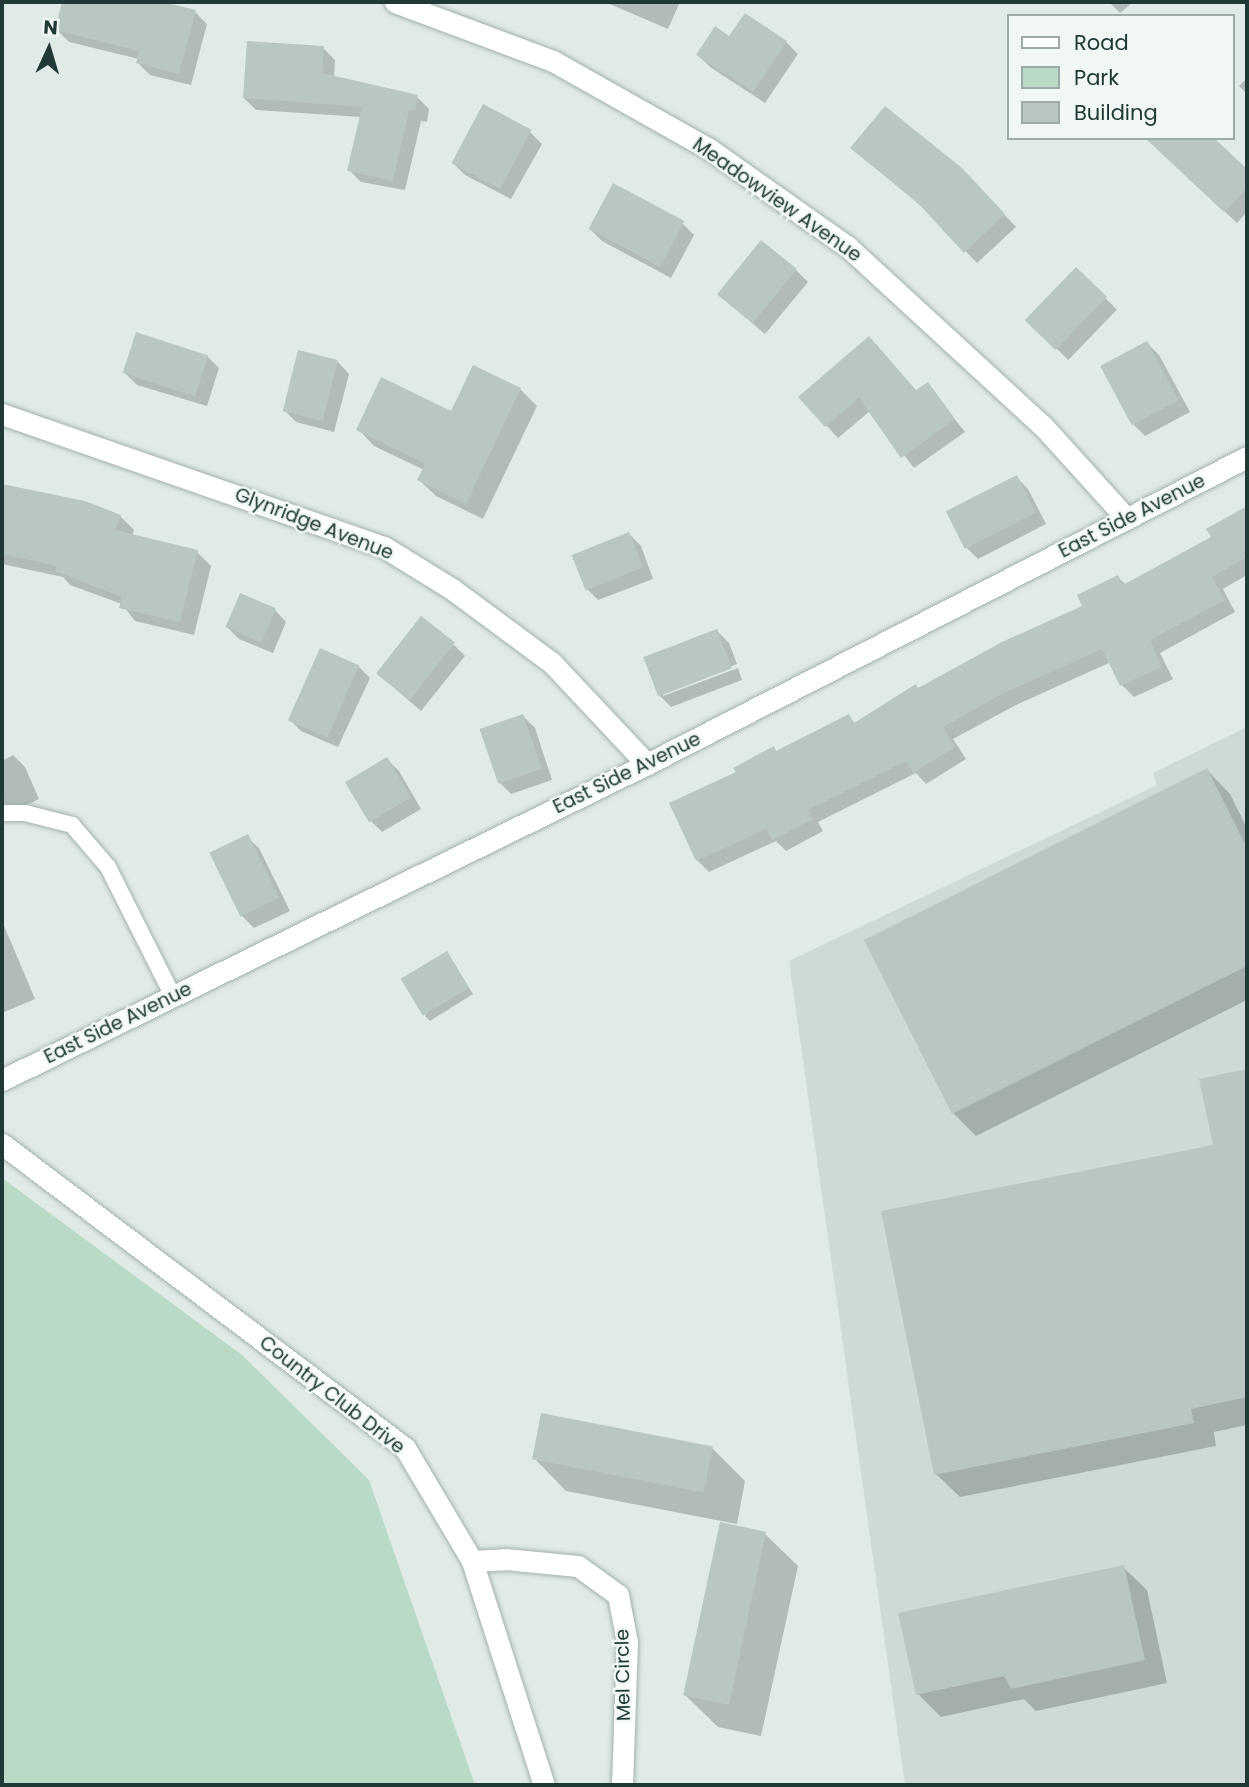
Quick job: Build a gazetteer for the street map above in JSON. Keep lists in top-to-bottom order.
{
  "streets": {
    "street": [
      "Meadowview Avenue",
      "East Side Avenue",
      "Glynridge Avenue",
      "Country Club Drive",
      "Mel Circle"
    ]
  },
  "crossings": [
    ["Meadowview Avenue", "East Side Avenue"],
    ["East Side Avenue", "Glynridge Avenue"],
    ["Country Club Drive", "Mel Circle"]
  ],
  "legend": ["Road", "Park", "Building"],
  "north": "top"
}
